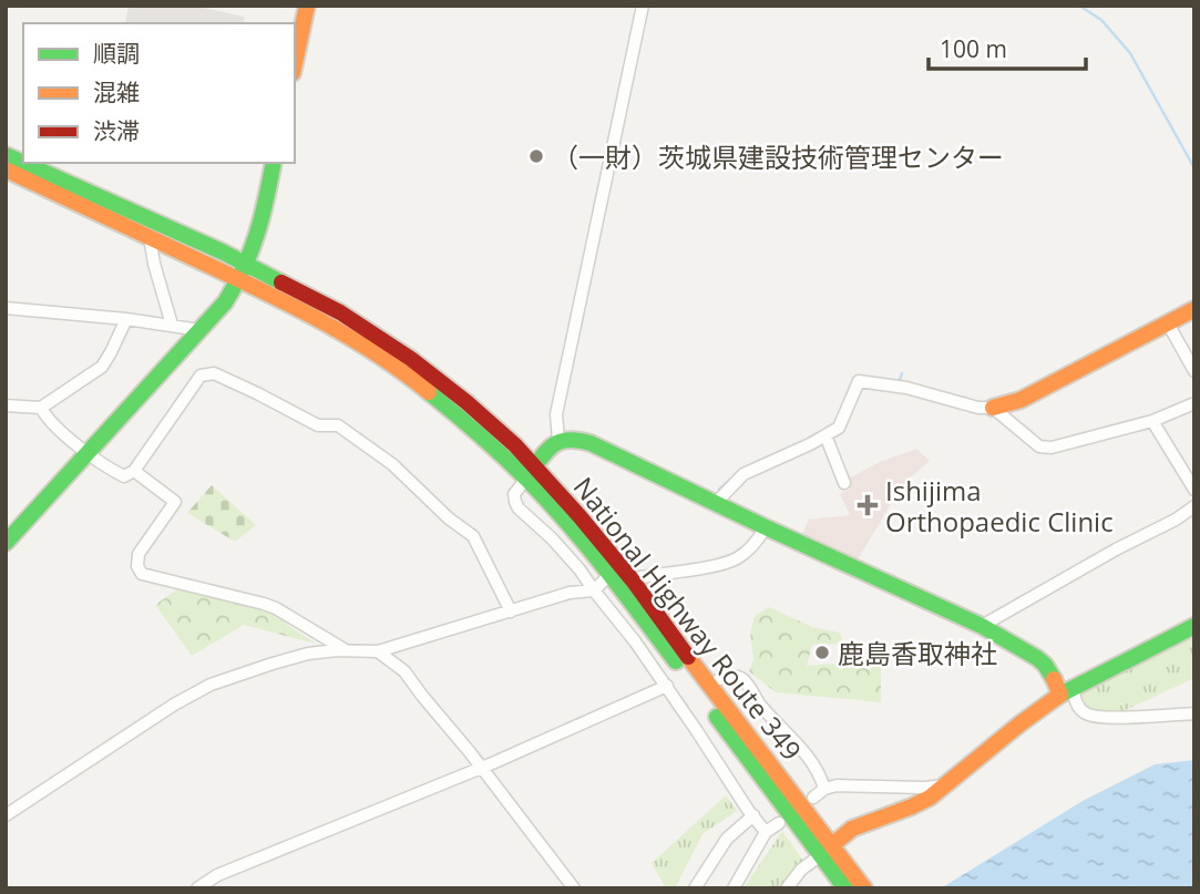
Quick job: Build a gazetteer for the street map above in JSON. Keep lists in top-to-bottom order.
{
  "streets": {
    "main road": ["National Highway Route 349"]
  },
  "places": {
    "other": ["（一財）茨城県建設技術管理センター", "鹿島香取神社"],
    "health": ["Ishijima Orthopaedic Clinic"]
  },
  "legend": ["順調", "混雑", "渋滞"],
  "scale_bar": "100 m"
}
